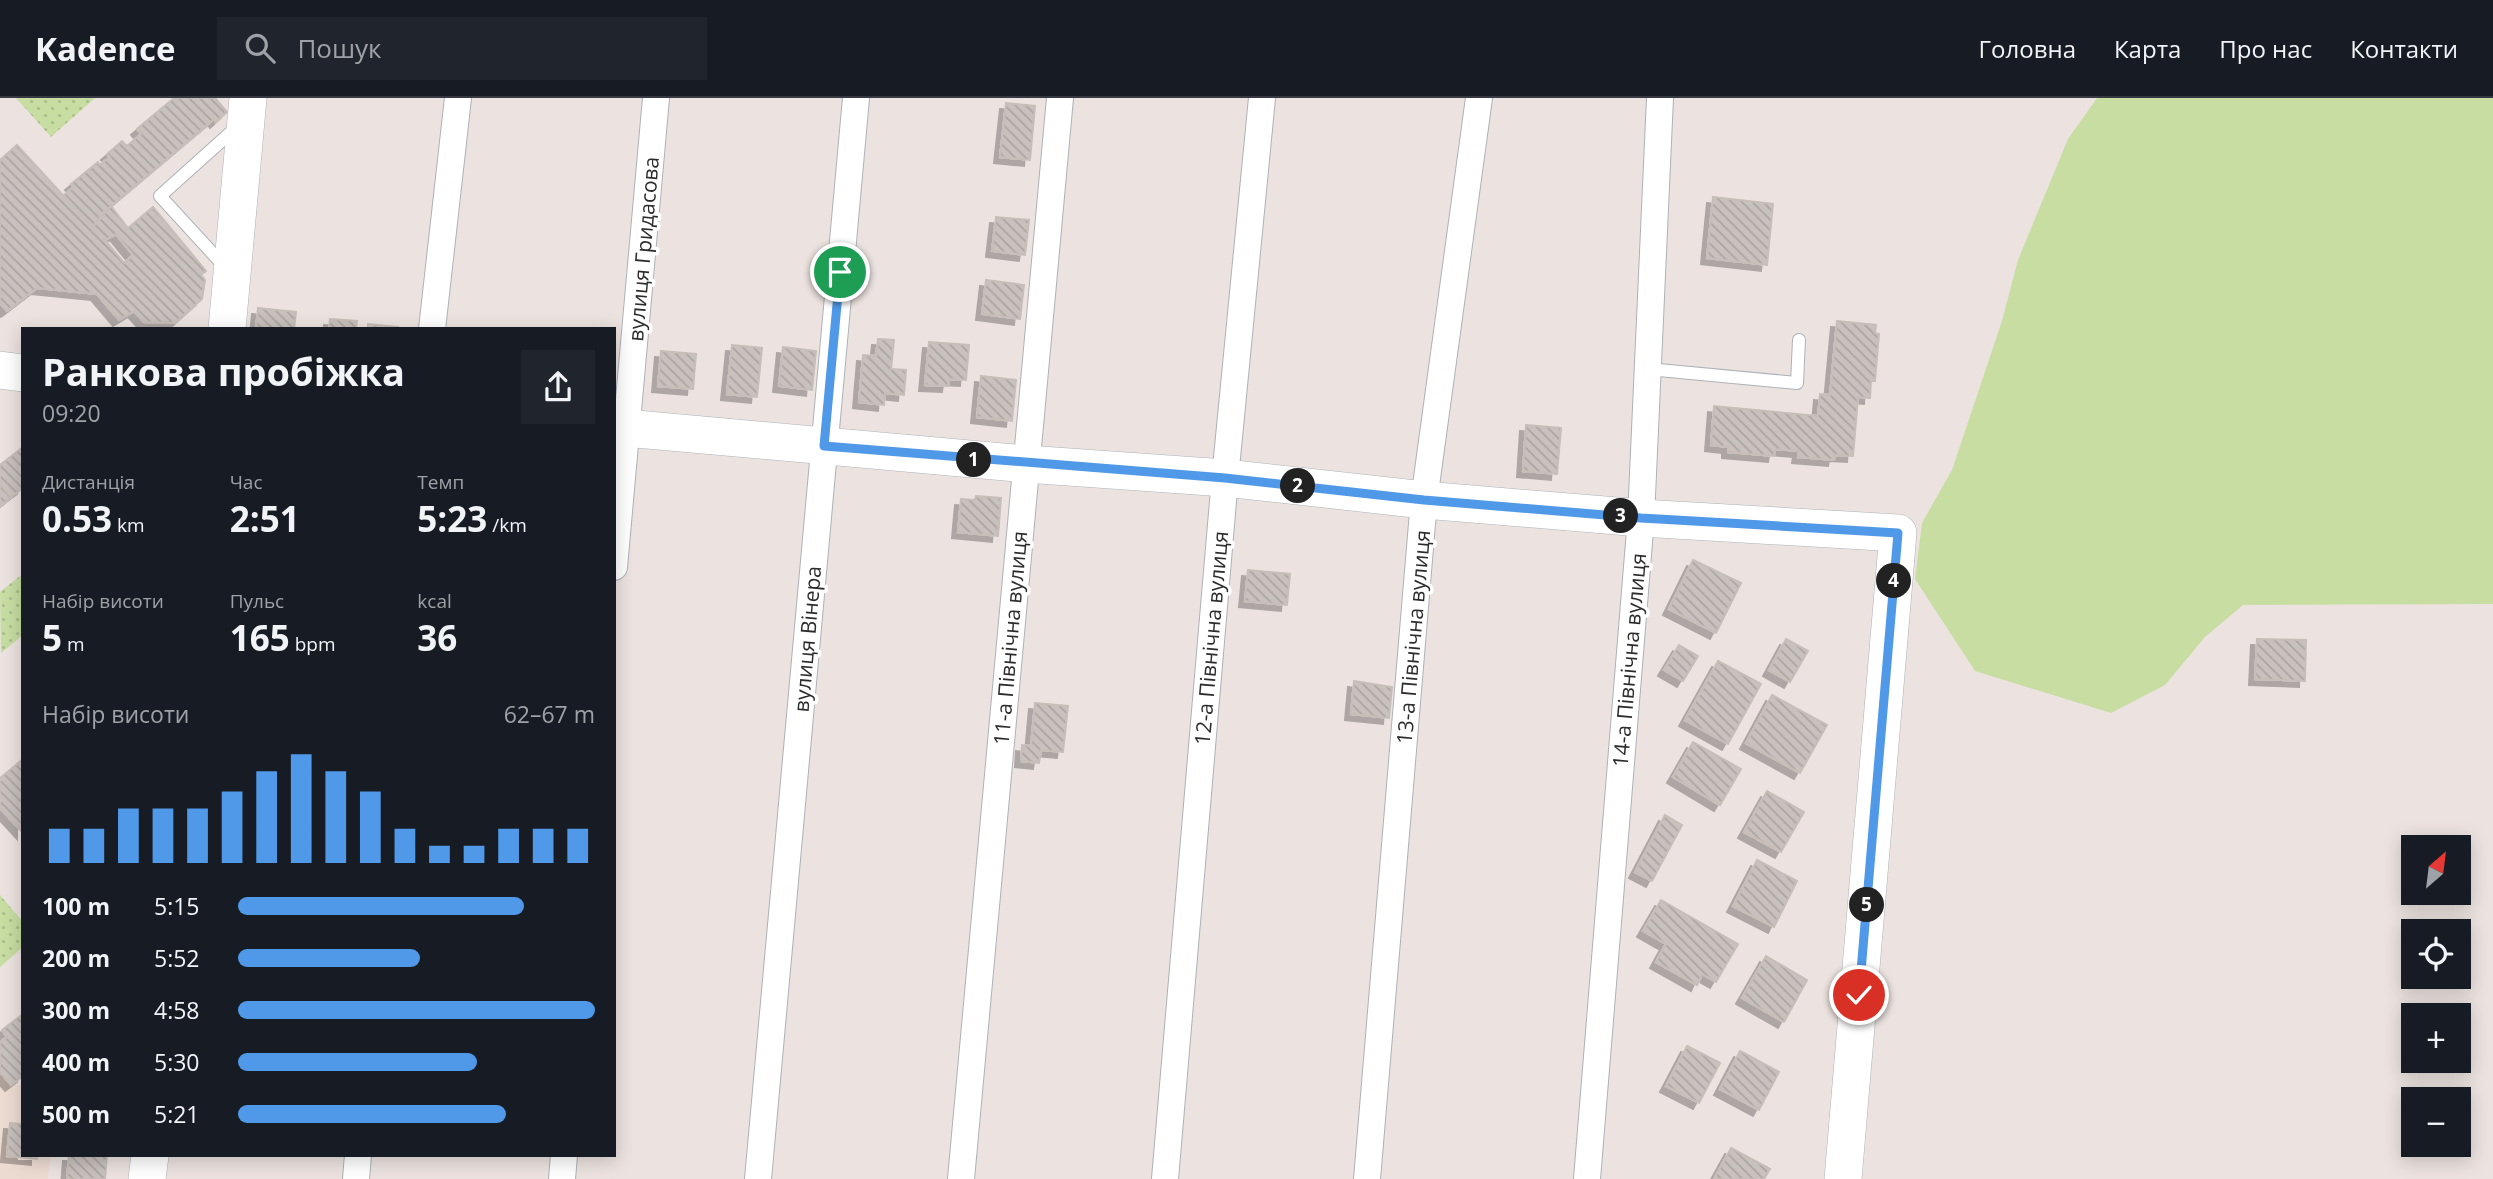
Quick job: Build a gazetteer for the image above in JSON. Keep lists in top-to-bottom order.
{
  "streets": {
    "street": [
      "вулиця Гридасова",
      "13-а Північна вулиця",
      "11-а Північна вулиця",
      "12-а Північна вулиця",
      "вулиця Вінера",
      "14-а Північна вулиця"
    ]
  },
  "north": "top right",
  "page": {
    "header": "Kadence",
    "search": "Пошук",
    "nav": [
      "Головна",
      "Карта",
      "Про нас",
      "Контакти"
    ],
    "heading": ["Ранкова пробіжка", "09:20"],
    "pins": [
      "1",
      "2",
      "3",
      "4",
      "5"
    ],
    "stats": [
      ["Дистанція", "0.53 km"],
      ["Час", "2:51"],
      ["Темп", "5:23 /km"],
      ["Набір висоти", "5 m"],
      ["Пульс", "165 bpm"],
      ["kcal", "36"]
    ],
    "chart": ["Набір висоти", "62–67 m"],
    "map_buttons": ["+", "−"],
    "list": [
      {
        "name": "100 m",
        "note": "5:15"
      },
      {
        "name": "200 m",
        "note": "5:52"
      },
      {
        "name": "300 m",
        "note": "4:58"
      },
      {
        "name": "400 m",
        "note": "5:30"
      },
      {
        "name": "500 m",
        "note": "5:21"
      }
    ]
  }
}
